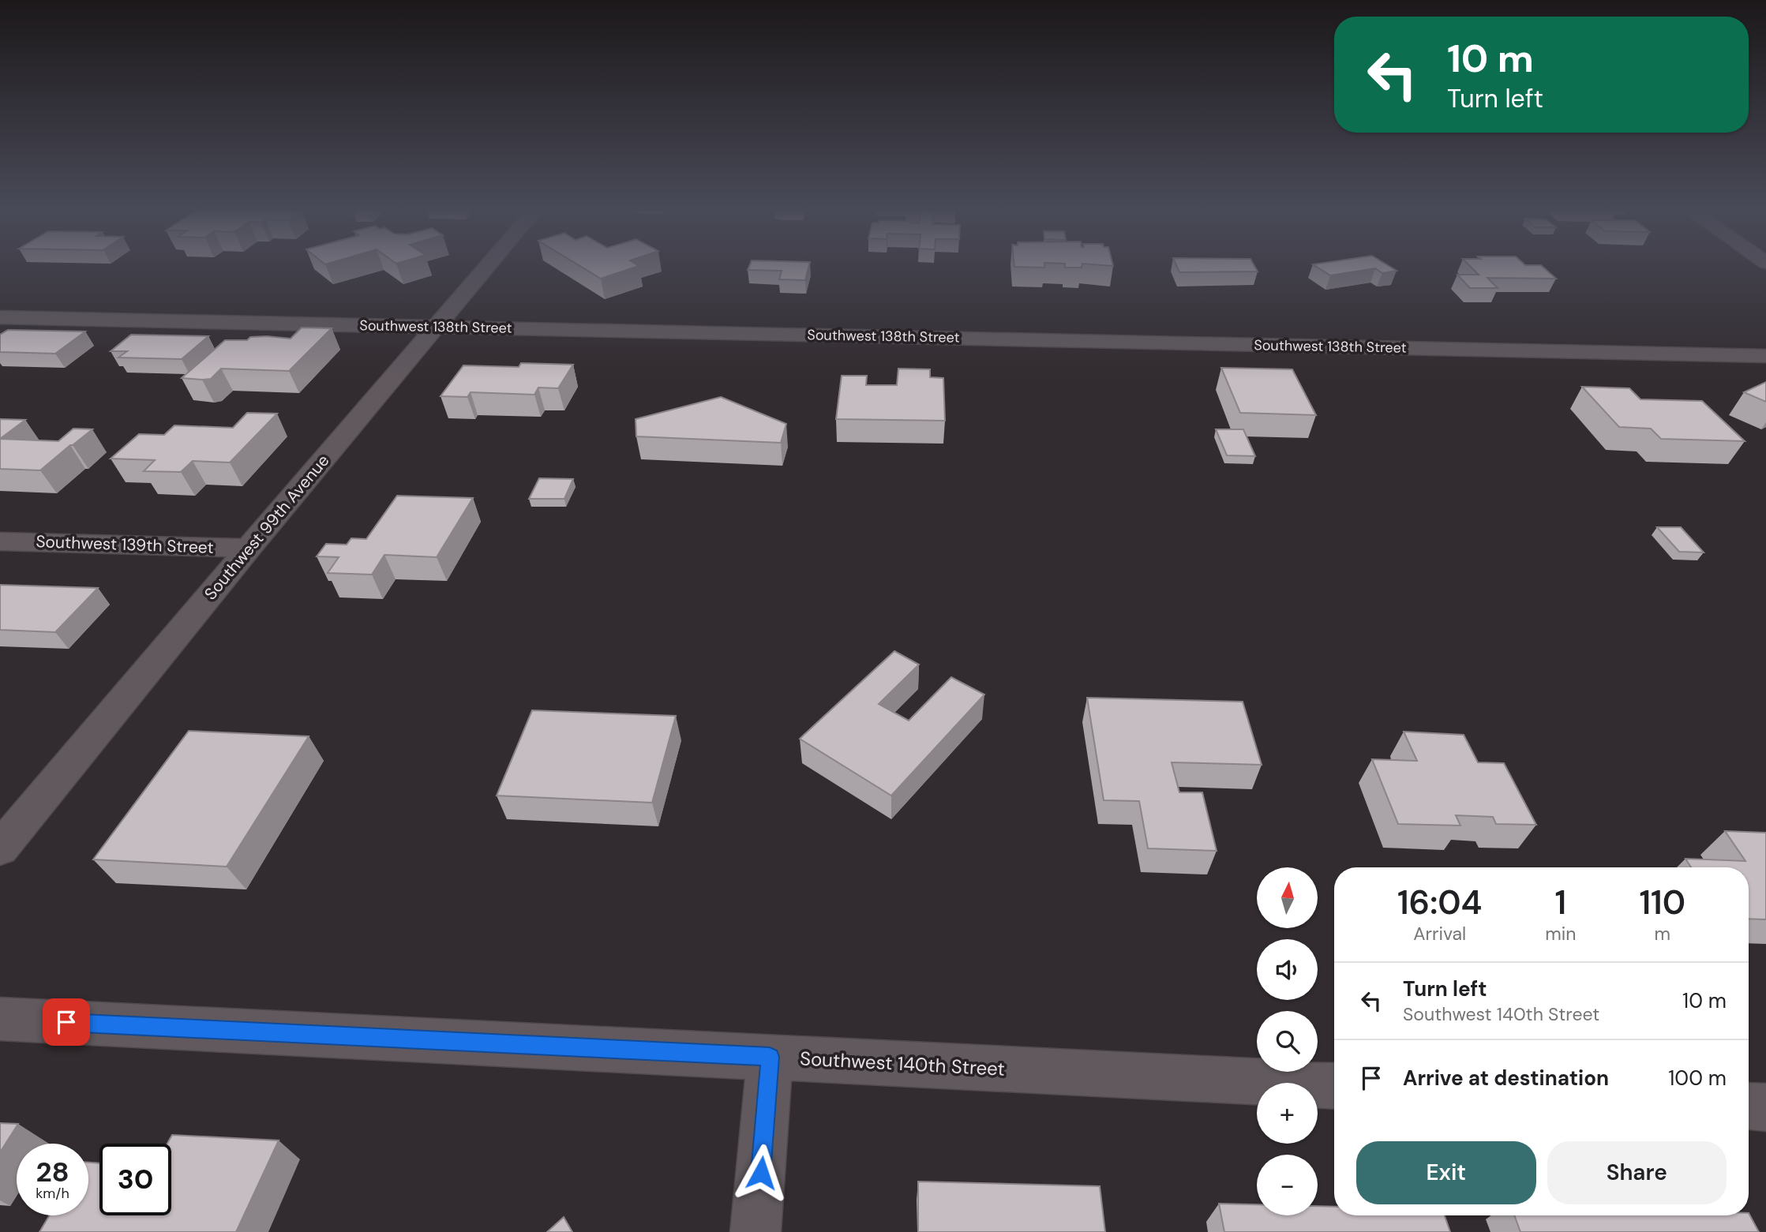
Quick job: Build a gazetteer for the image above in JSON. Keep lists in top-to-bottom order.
{
  "streets": {
    "street": [
      "Southwest 138th Street",
      "Southwest 99th Avenue",
      "Southwest 139th Street",
      "Southwest 140th Street"
    ]
  },
  "crossings": [
    ["Southwest 138th Street", "Southwest 99th Avenue"],
    ["Southwest 99th Avenue", "Southwest 139th Street"]
  ],
  "north": "top",
  "page": {
    "turn": ["10 m", "Turn left"],
    "map_buttons": ["+", "−"],
    "eta": [
      "16:04",
      "Arrival",
      "1",
      "min",
      "110",
      "m"
    ],
    "list": [
      {
        "name": "Turn left",
        "note": "Southwest 140th Street",
        "value": "10 m"
      },
      {
        "name": "Arrive at destination",
        "value": "100 m"
      }
    ],
    "buttons": ["Exit", "Share"],
    "speed": "28 km/h",
    "limit": "30"
  }
}
